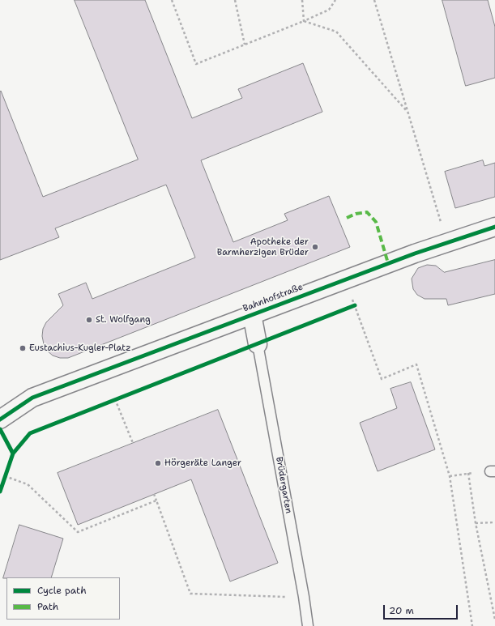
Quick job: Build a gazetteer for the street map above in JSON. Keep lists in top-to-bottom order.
{
  "streets": {
    "main road": ["Bahnhofstraße"],
    "lane": ["Brüdergarten"]
  },
  "places": [
    "Apotheke der Barmherzigen Brüder",
    "St. Wolfgang",
    "Eustachius-Kugler-Platz",
    "Hörgeräte Langer"
  ],
  "legend": ["Cycle path", "Path"],
  "scale_bar": "20 m"
}
